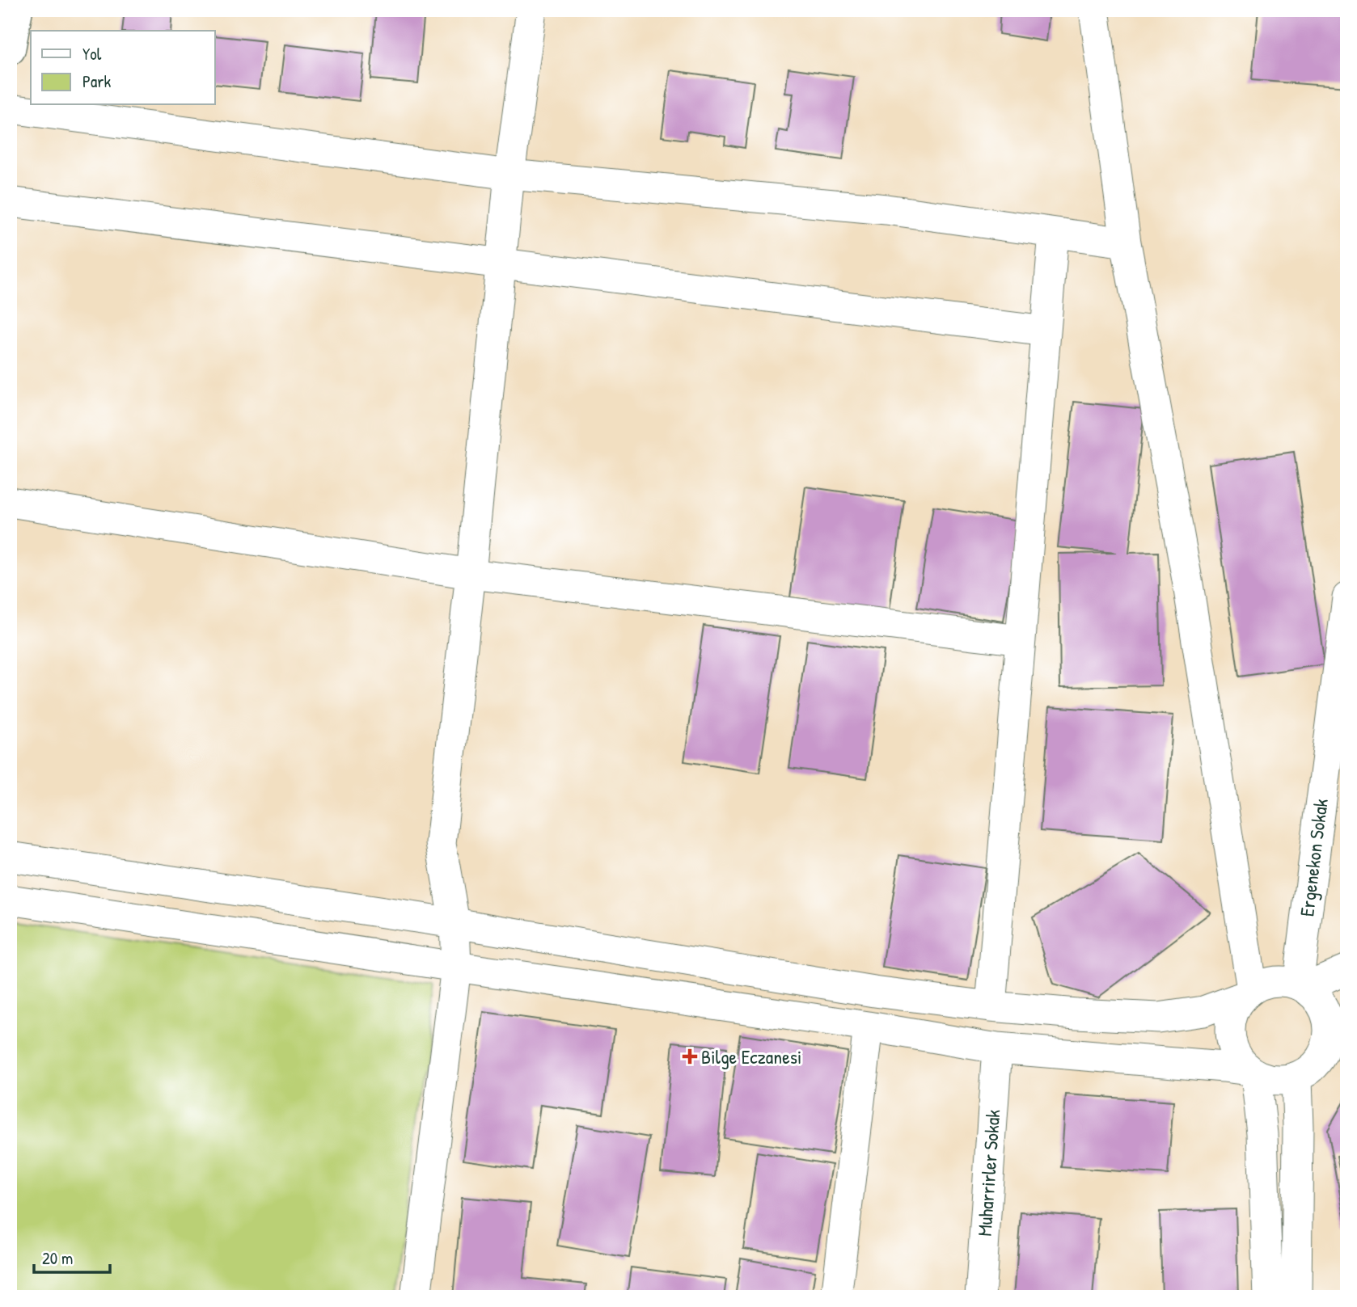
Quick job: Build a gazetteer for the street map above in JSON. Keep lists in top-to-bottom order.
{
  "streets": {
    "street": ["Ergenekon Sokak", "Muharrirler Sokak"]
  },
  "places": {
    "health": ["Bilge Eczanesi"]
  },
  "legend": ["Yol", "Park"],
  "scale_bar": "20 m"
}
